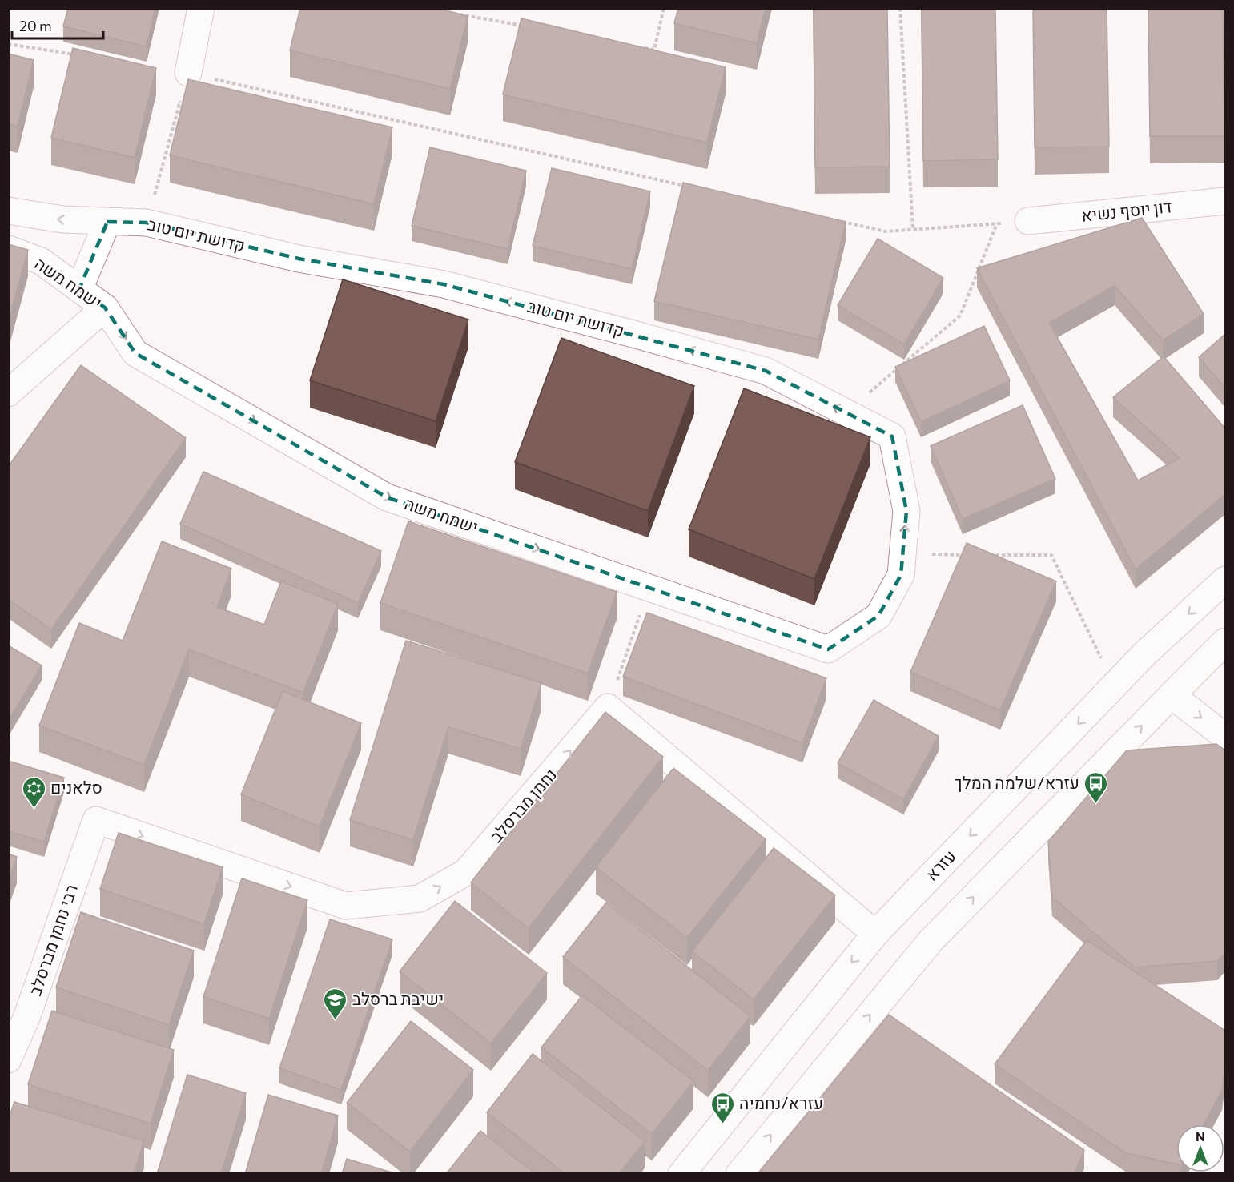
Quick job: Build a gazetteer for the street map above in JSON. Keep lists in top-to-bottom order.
{
  "streets": {
    "street": [
      "דון יוסף נשיא",
      "קדושת יום טוב",
      "ישמח משה",
      "נחמן מברסלב",
      "עזרא",
      "רבי נחמן מברסלב"
    ]
  },
  "crossings": [
    ["קדושת יום טוב", "ישמח משה"],
    ["נחמן מברסלב", "רבי נחמן מברסלב"]
  ],
  "one_way": ["קדושת יום טוב", "ישמח משה", "נחמן מברסלב"],
  "places": {
    "bus stop": ["עזרא/שלמה המלך", "עזרא/נחמיה"],
    "synagogue": ["סלאנים"],
    "school or university": ["ישיבת ברסלב"]
  },
  "scale_bar": "20 m",
  "north": "top"
}
